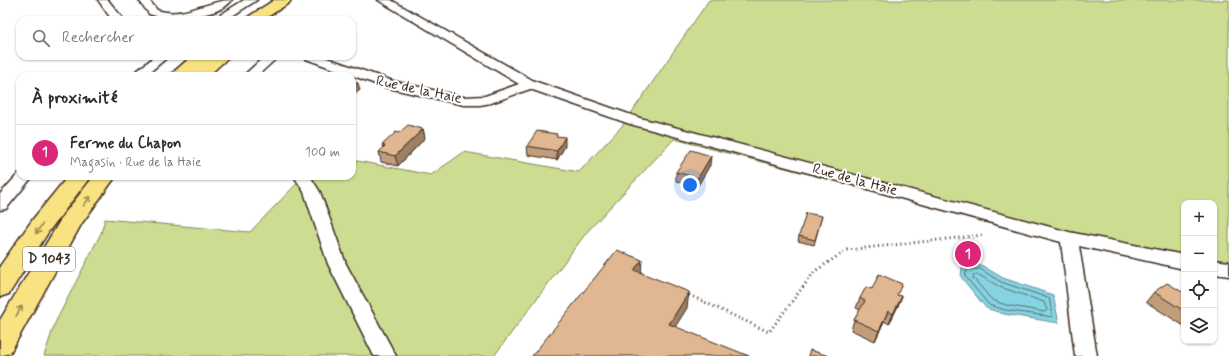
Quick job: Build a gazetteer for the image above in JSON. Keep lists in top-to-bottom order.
{
  "streets": {
    "highway": ["D 1043"],
    "street": ["Rue de la Haie"]
  },
  "page": {
    "search": "Rechercher",
    "heading": "À proximité",
    "list": [
      {
        "mark": "1",
        "name": "Ferme du Chapon",
        "note": "Magasin · Rue de la Haie",
        "value": "100 m"
      }
    ],
    "map_buttons": ["+", "−"],
    "pins": "1"
  }
}
